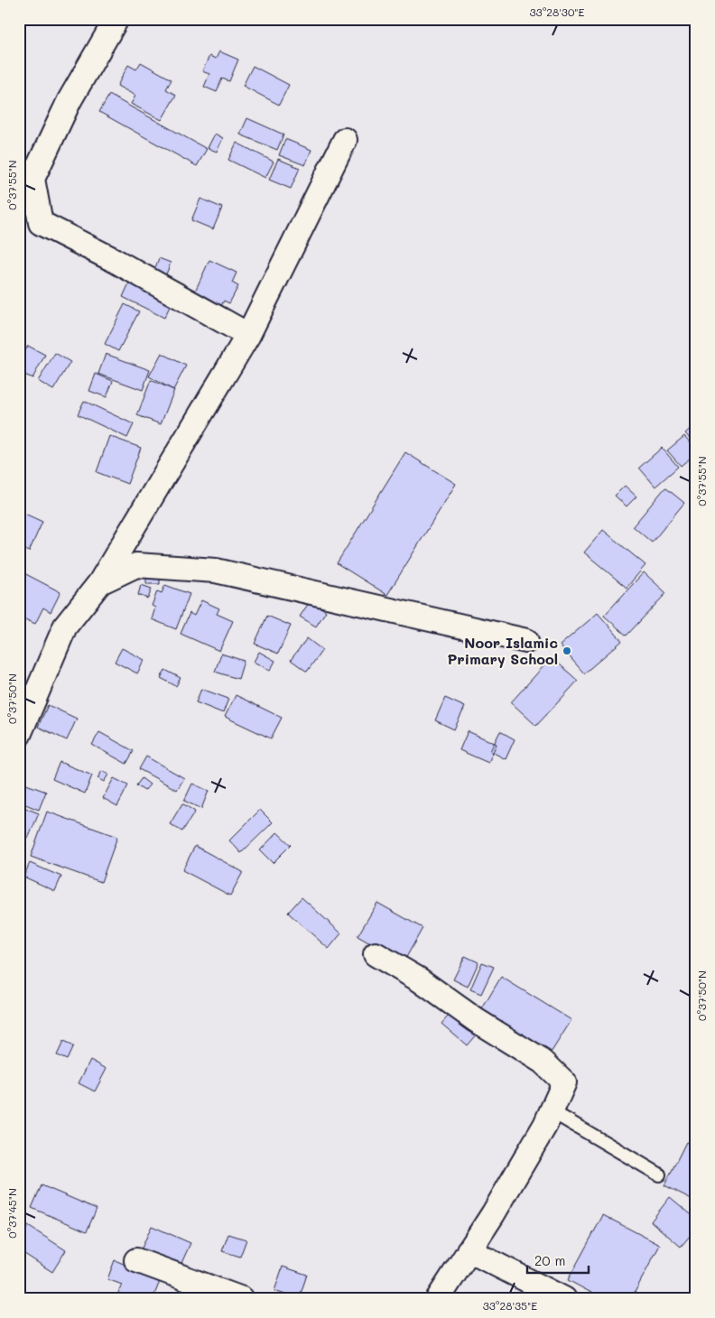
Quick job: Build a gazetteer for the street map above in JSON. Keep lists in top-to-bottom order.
{
  "places": ["Noor Islamic Primary School"],
  "scale_bar": "20 m",
  "coordinates": [
    "33°28'30\"E",
    "0°37'55\"N",
    "0°37'50\"N",
    "0°37'45\"N",
    "33°28'35\"E"
  ]
}
